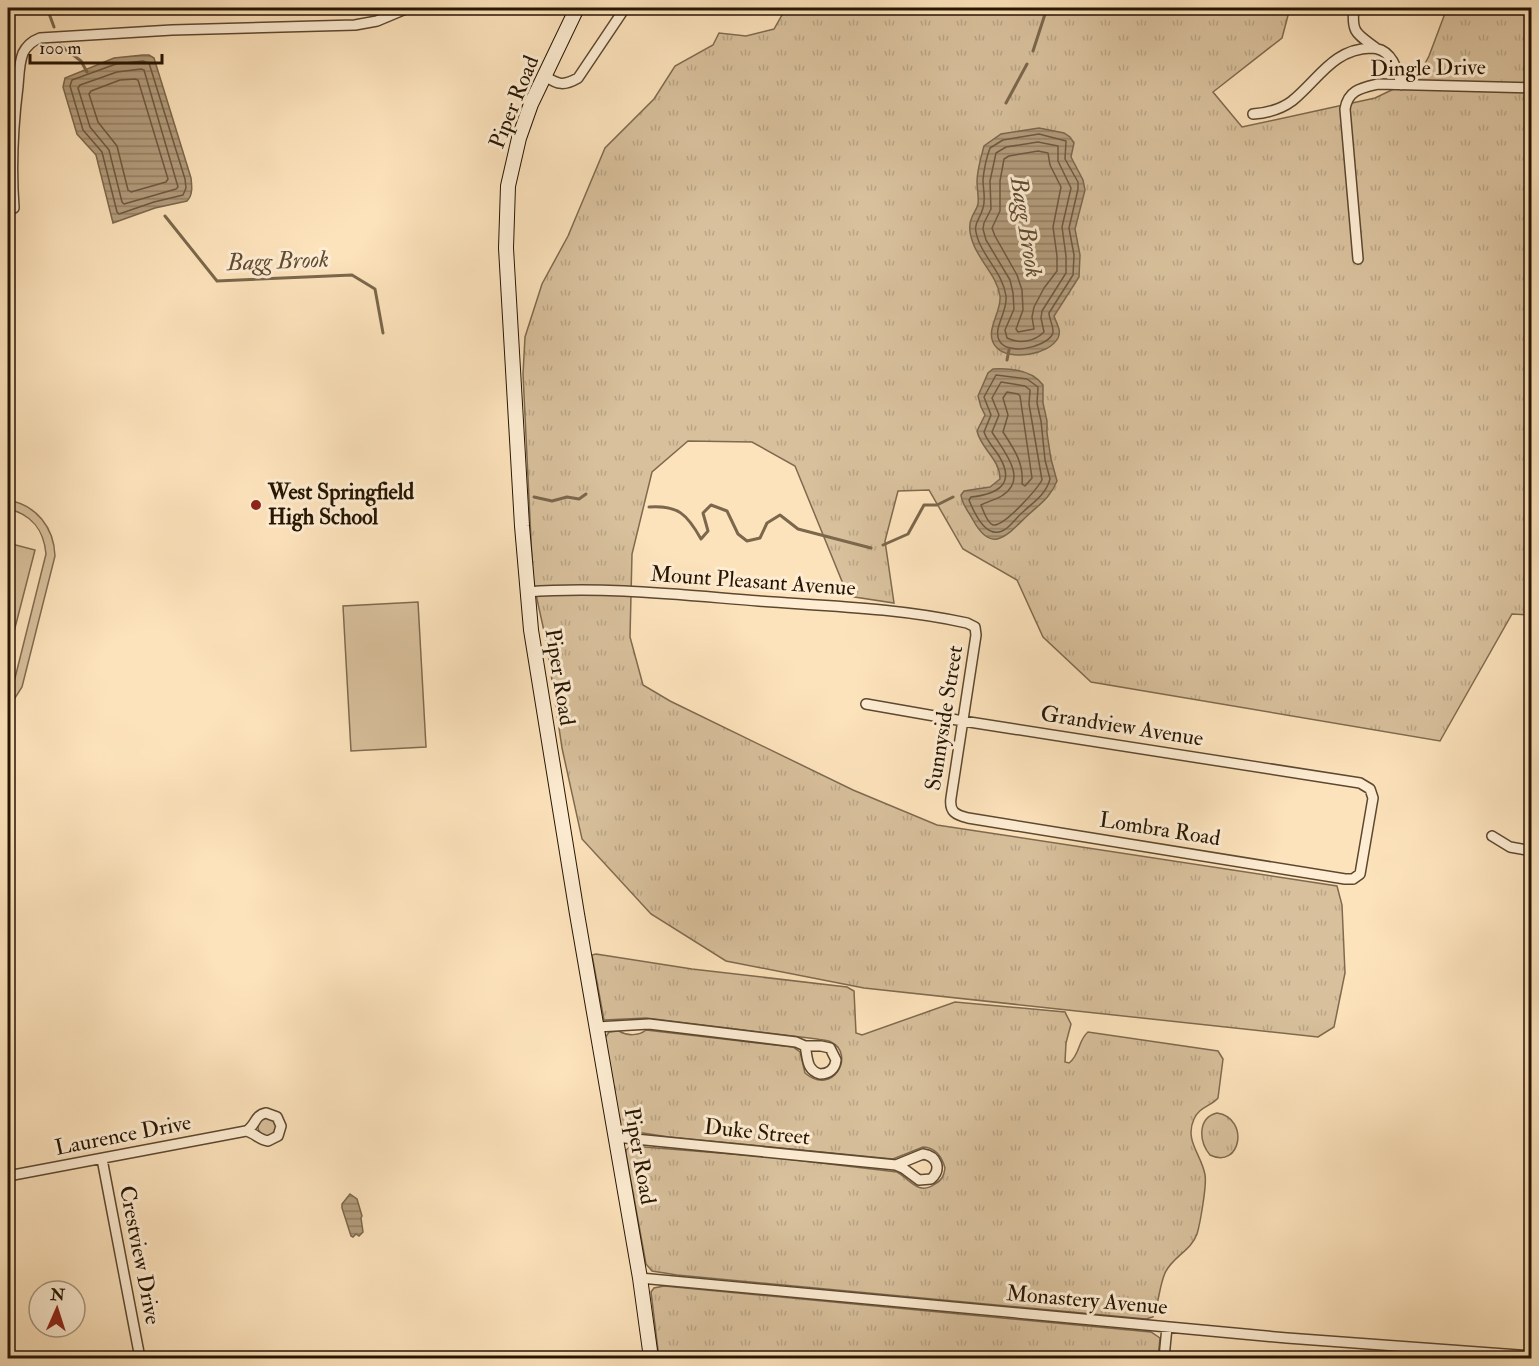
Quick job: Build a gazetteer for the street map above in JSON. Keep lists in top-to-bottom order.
{
  "streets": {
    "main road": ["Piper Road"],
    "street": [
      "Dingle Drive",
      "Mount Pleasant Avenue",
      "Sunnyside Street",
      "Grandview Avenue",
      "Lombra Road",
      "Duke Street",
      "Laurence Drive",
      "Crestview Drive",
      "Monastery Avenue"
    ]
  },
  "crossings": [
    ["Piper Road", "Mount Pleasant Avenue"],
    ["Piper Road", "Duke Street"],
    ["Piper Road", "Monastery Avenue"],
    ["Mount Pleasant Avenue", "Sunnyside Street"],
    ["Sunnyside Street", "Grandview Avenue"],
    ["Sunnyside Street", "Lombra Road"],
    ["Grandview Avenue", "Lombra Road"],
    ["Laurence Drive", "Crestview Drive"]
  ],
  "water": ["Bagg Brook"],
  "places": ["West Springfield High School"],
  "scale_bar": "100 m",
  "north": "top"
}
